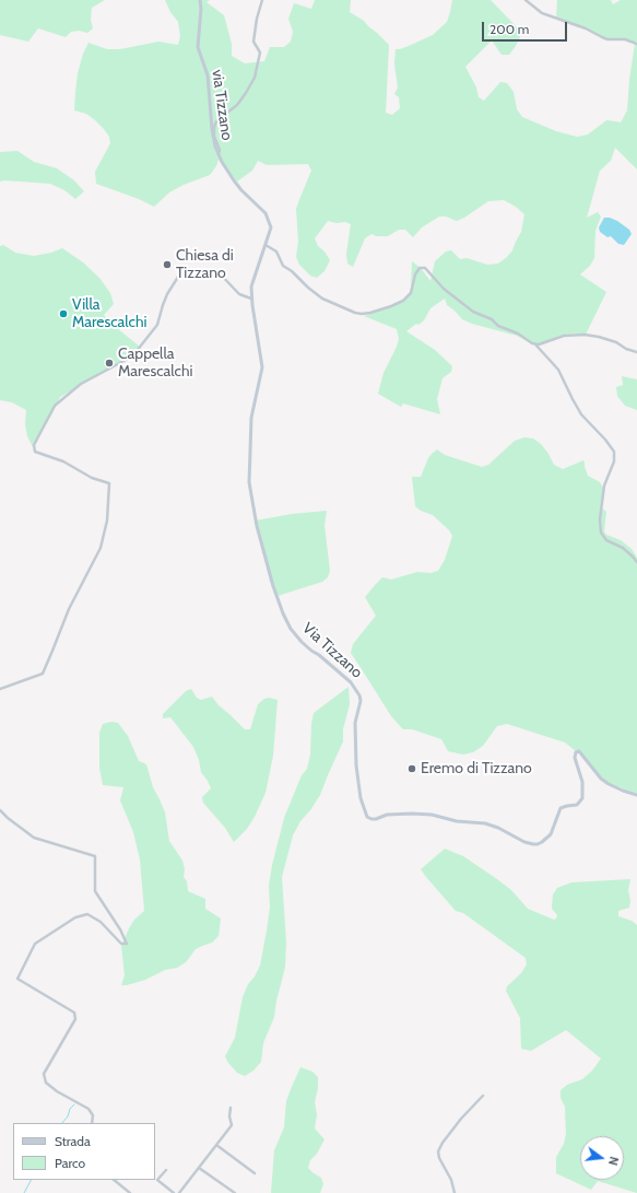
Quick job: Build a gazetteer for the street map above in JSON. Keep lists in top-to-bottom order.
{
  "streets": {
    "street": ["via Tizzano", "Via Tizzano"]
  },
  "crossings": [
    ["via Tizzano", "Via Tizzano"]
  ],
  "places": [
    "Chiesa di Tizzano",
    "Villa Marescalchi",
    "Cappella Marescalchi",
    "Eremo di Tizzano"
  ],
  "legend": ["Strada", "Parco"],
  "scale_bar": "200 m",
  "north": "right"
}
